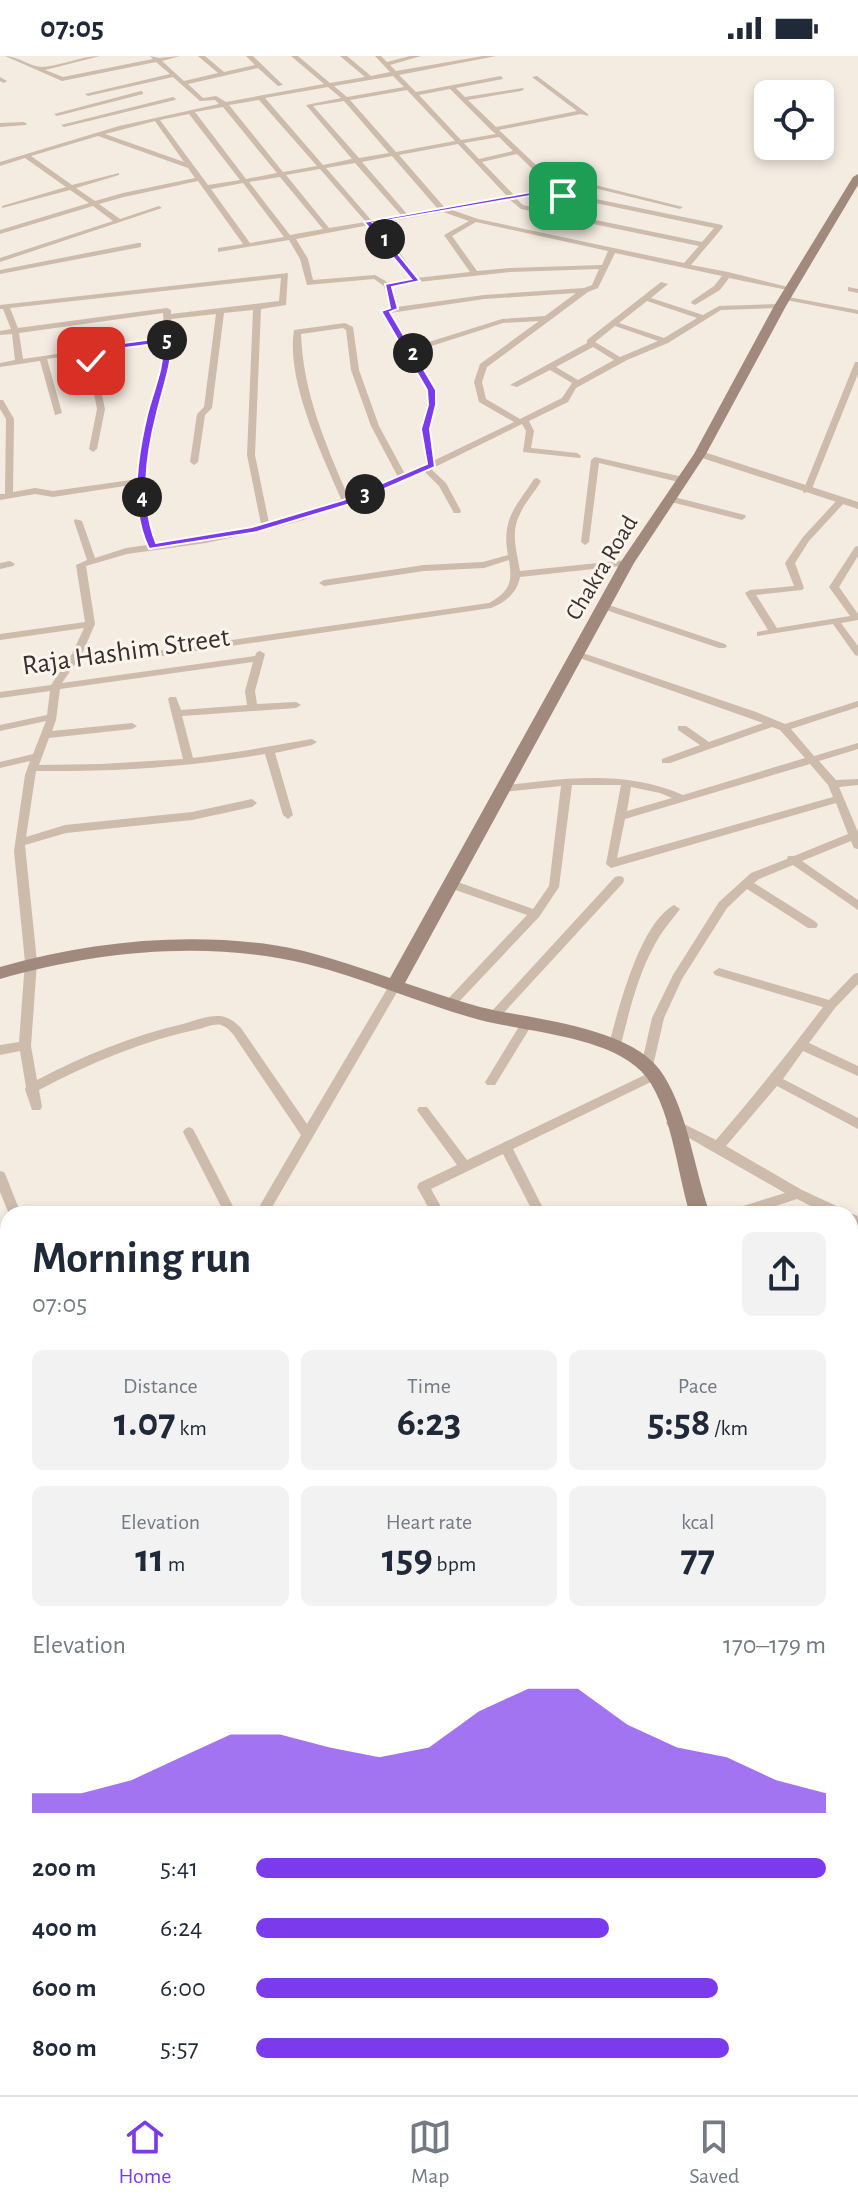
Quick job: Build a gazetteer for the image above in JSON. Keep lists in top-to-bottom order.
{
  "streets": {
    "main road": ["Chakra Road"],
    "street": ["Raja Hashim Street"]
  },
  "page": {
    "status": "07:05",
    "pins": [
      "1",
      "5",
      "2",
      "3",
      "4"
    ],
    "heading": ["Morning run", "07:05"],
    "stats": [
      ["Distance", "1.07 km"],
      ["Time", "6:23"],
      ["Pace", "5:58 /km"],
      ["Elevation", "11 m"],
      ["Heart rate", "159 bpm"],
      ["kcal", "77"]
    ],
    "chart": ["Elevation", "170–179 m"],
    "list": [
      {
        "name": "200 m",
        "note": "5:41"
      },
      {
        "name": "400 m",
        "note": "6:24"
      },
      {
        "name": "600 m",
        "note": "6:00"
      },
      {
        "name": "800 m",
        "note": "5:57"
      }
    ],
    "tabs": ["Home", "Map", "Saved"]
  }
}
